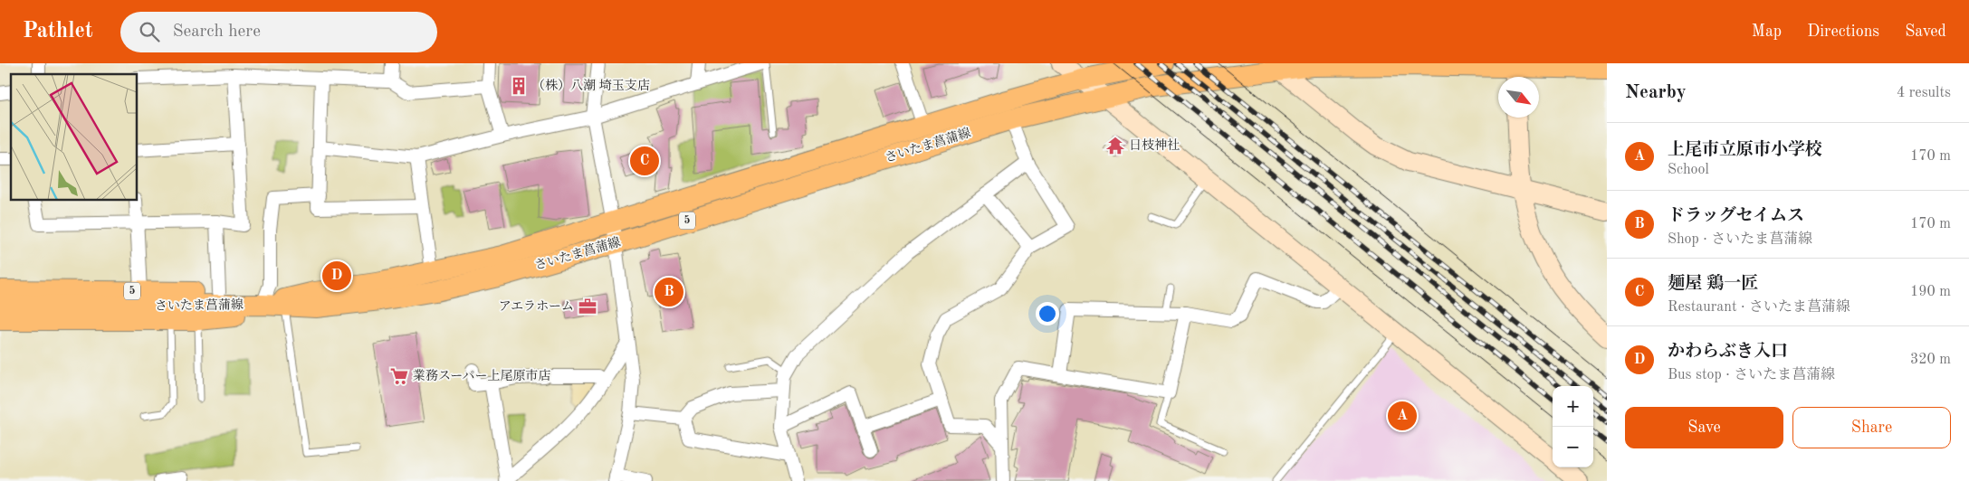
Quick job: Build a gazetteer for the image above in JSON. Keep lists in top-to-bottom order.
{
  "streets": {
    "main road": ["さいたま菖蒲線", "5"]
  },
  "crossings": [
    ["さいたま菖蒲線", "5"]
  ],
  "places": {
    "building": ["（株）八潮 埼玉支店"],
    "temple": ["日枝神社"],
    "office": ["アエラホーム"],
    "supermarket": ["業務スーパー上尾原市店"]
  },
  "north": "bottom right",
  "page": {
    "header": "Pathlet",
    "search": "Search here",
    "nav": ["Map", "Directions", "Saved"],
    "heading": ["Nearby", "4 results"],
    "list": [
      {
        "mark": "A",
        "name": "上尾市立原市小学校",
        "note": "School",
        "value": "170 m"
      },
      {
        "mark": "B",
        "name": "ドラッグセイムス",
        "note": "Shop · さいたま菖蒲線",
        "value": "170 m"
      },
      {
        "mark": "C",
        "name": "麺屋 鶏一匠",
        "note": "Restaurant · さいたま菖蒲線",
        "value": "190 m"
      },
      {
        "mark": "D",
        "name": "かわらぶき入口",
        "note": "Bus stop · さいたま菖蒲線",
        "value": "320 m"
      }
    ],
    "pins": [
      "C",
      "D",
      "B",
      "A"
    ],
    "map_buttons": ["+", "−"],
    "buttons": ["Save", "Share"]
  }
}
